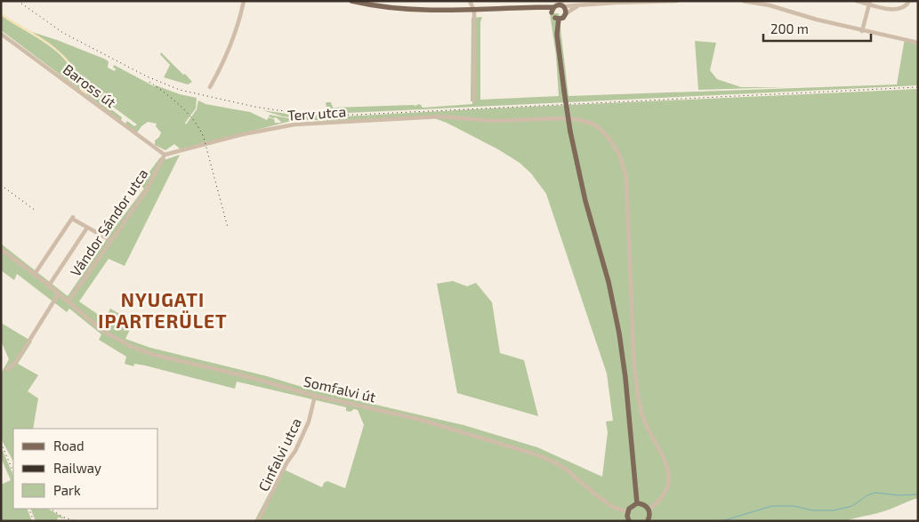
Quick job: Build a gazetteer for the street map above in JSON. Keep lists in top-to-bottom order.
{
  "streets": {
    "street": [
      "Baross út",
      "Terv utca",
      "Vándor Sándor utca",
      "Somfalvi út",
      "Cinfalvi utca"
    ]
  },
  "crossings": [
    ["Baross út", "Terv utca"],
    ["Baross út", "Vándor Sándor utca"],
    ["Terv utca", "Vándor Sándor utca"],
    ["Vándor Sándor utca", "Somfalvi út"],
    ["Somfalvi út", "Cinfalvi utca"]
  ],
  "districts": ["NYUGATI IPARTERÜLET"],
  "legend": ["Road", "Railway", "Park"],
  "scale_bar": "200 m"
}
